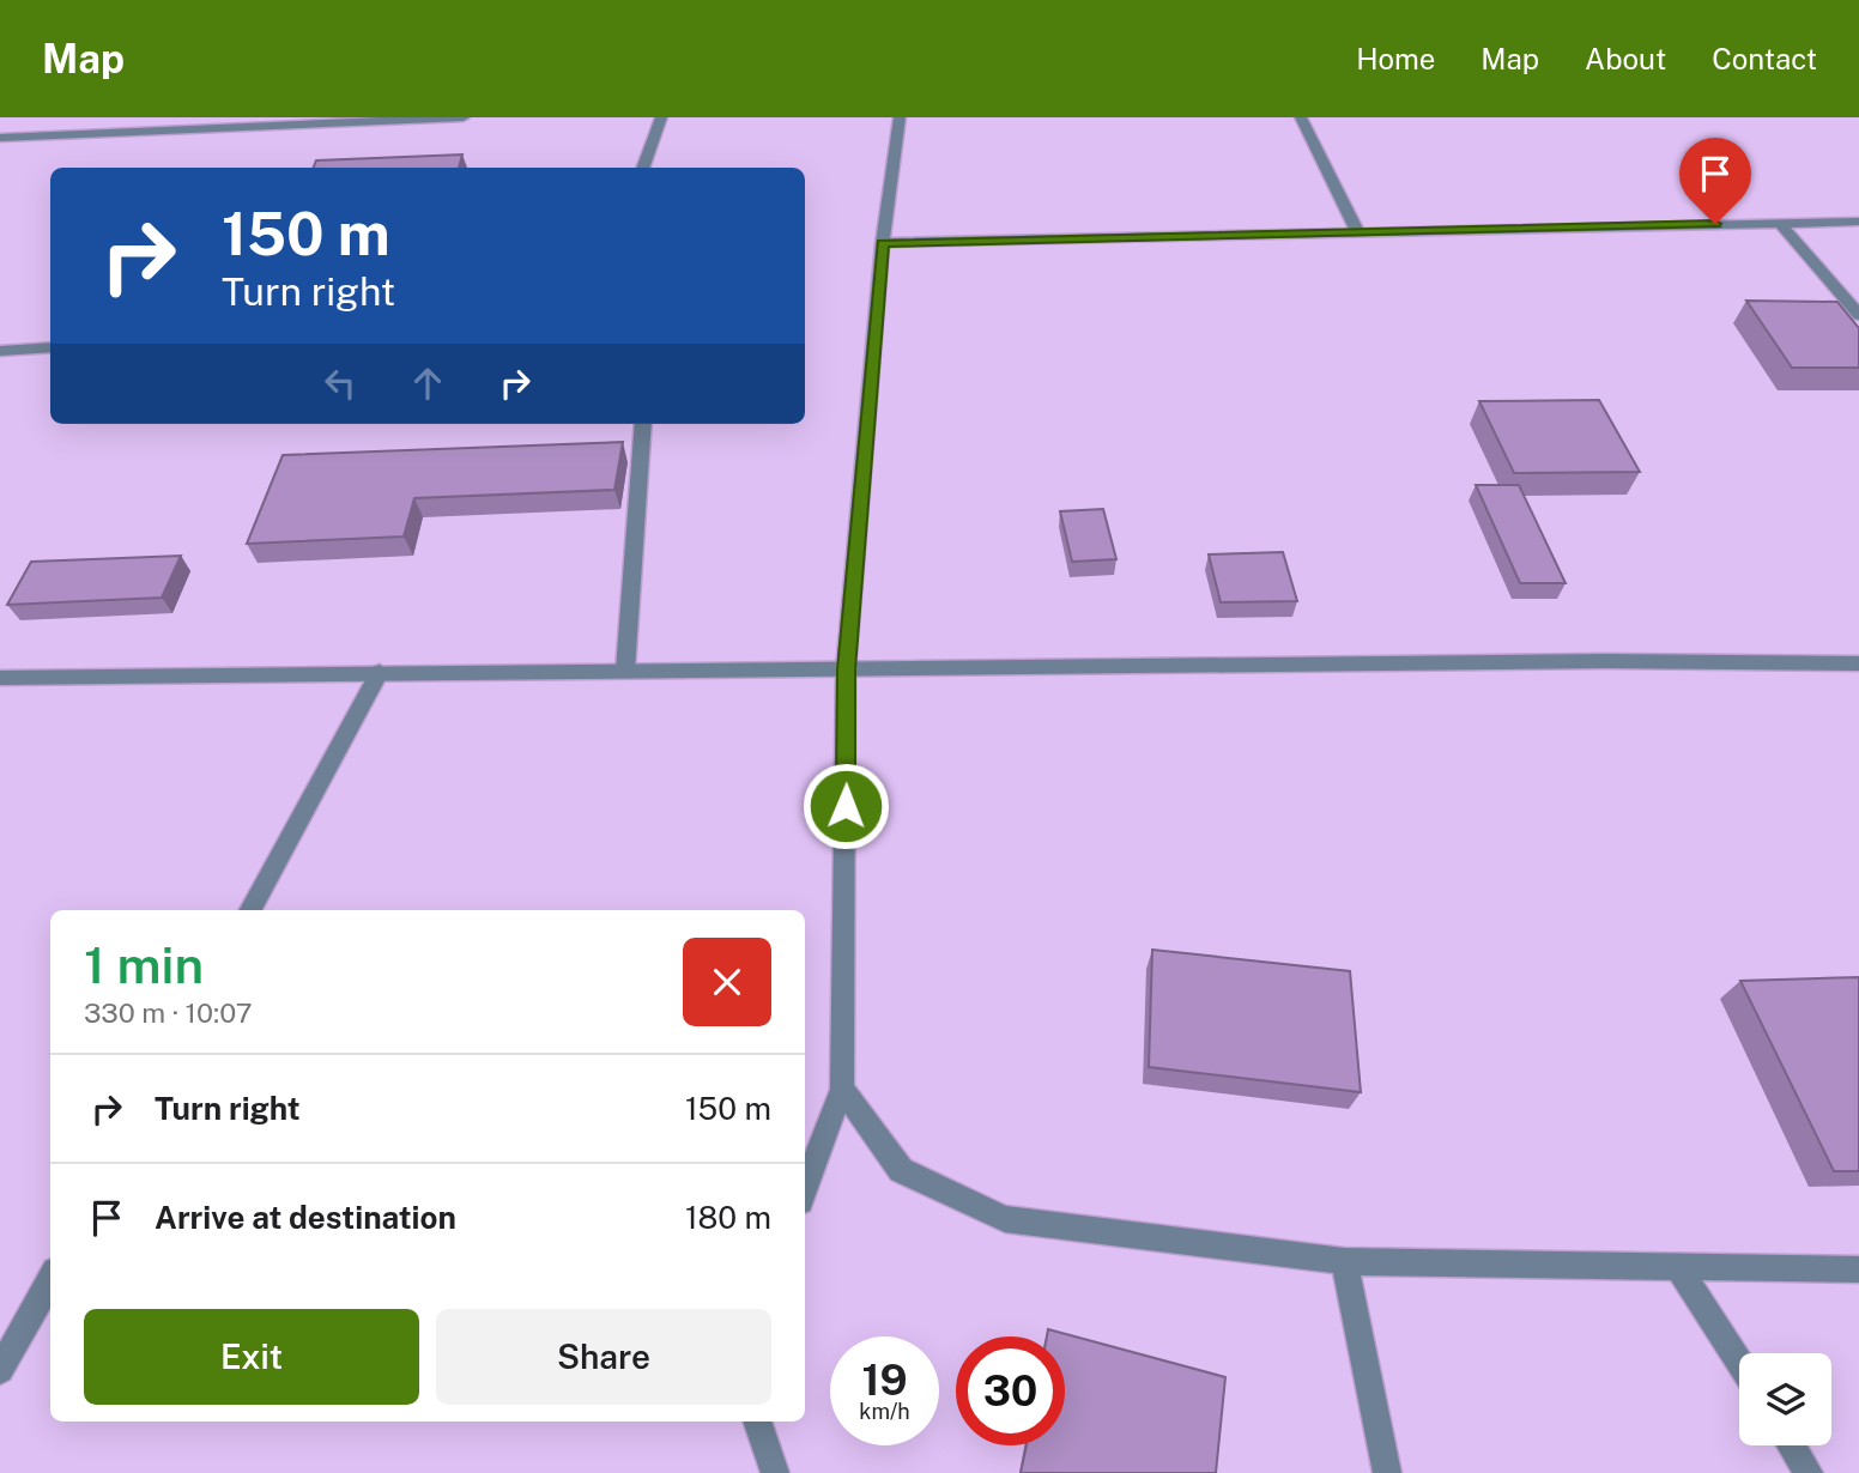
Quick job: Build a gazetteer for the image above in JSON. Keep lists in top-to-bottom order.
{
  "page": {
    "header": "Map",
    "nav": [
      "Home",
      "Map",
      "About",
      "Contact"
    ],
    "turn": ["150 m", "Turn right"],
    "heading": ["1 min", "330 m · 10:07"],
    "list": [
      {
        "name": "Turn right",
        "value": "150 m"
      },
      {
        "name": "Arrive at destination",
        "value": "180 m"
      }
    ],
    "buttons": ["Exit", "Share"],
    "speed": "19 km/h",
    "limit": "30"
  }
}
